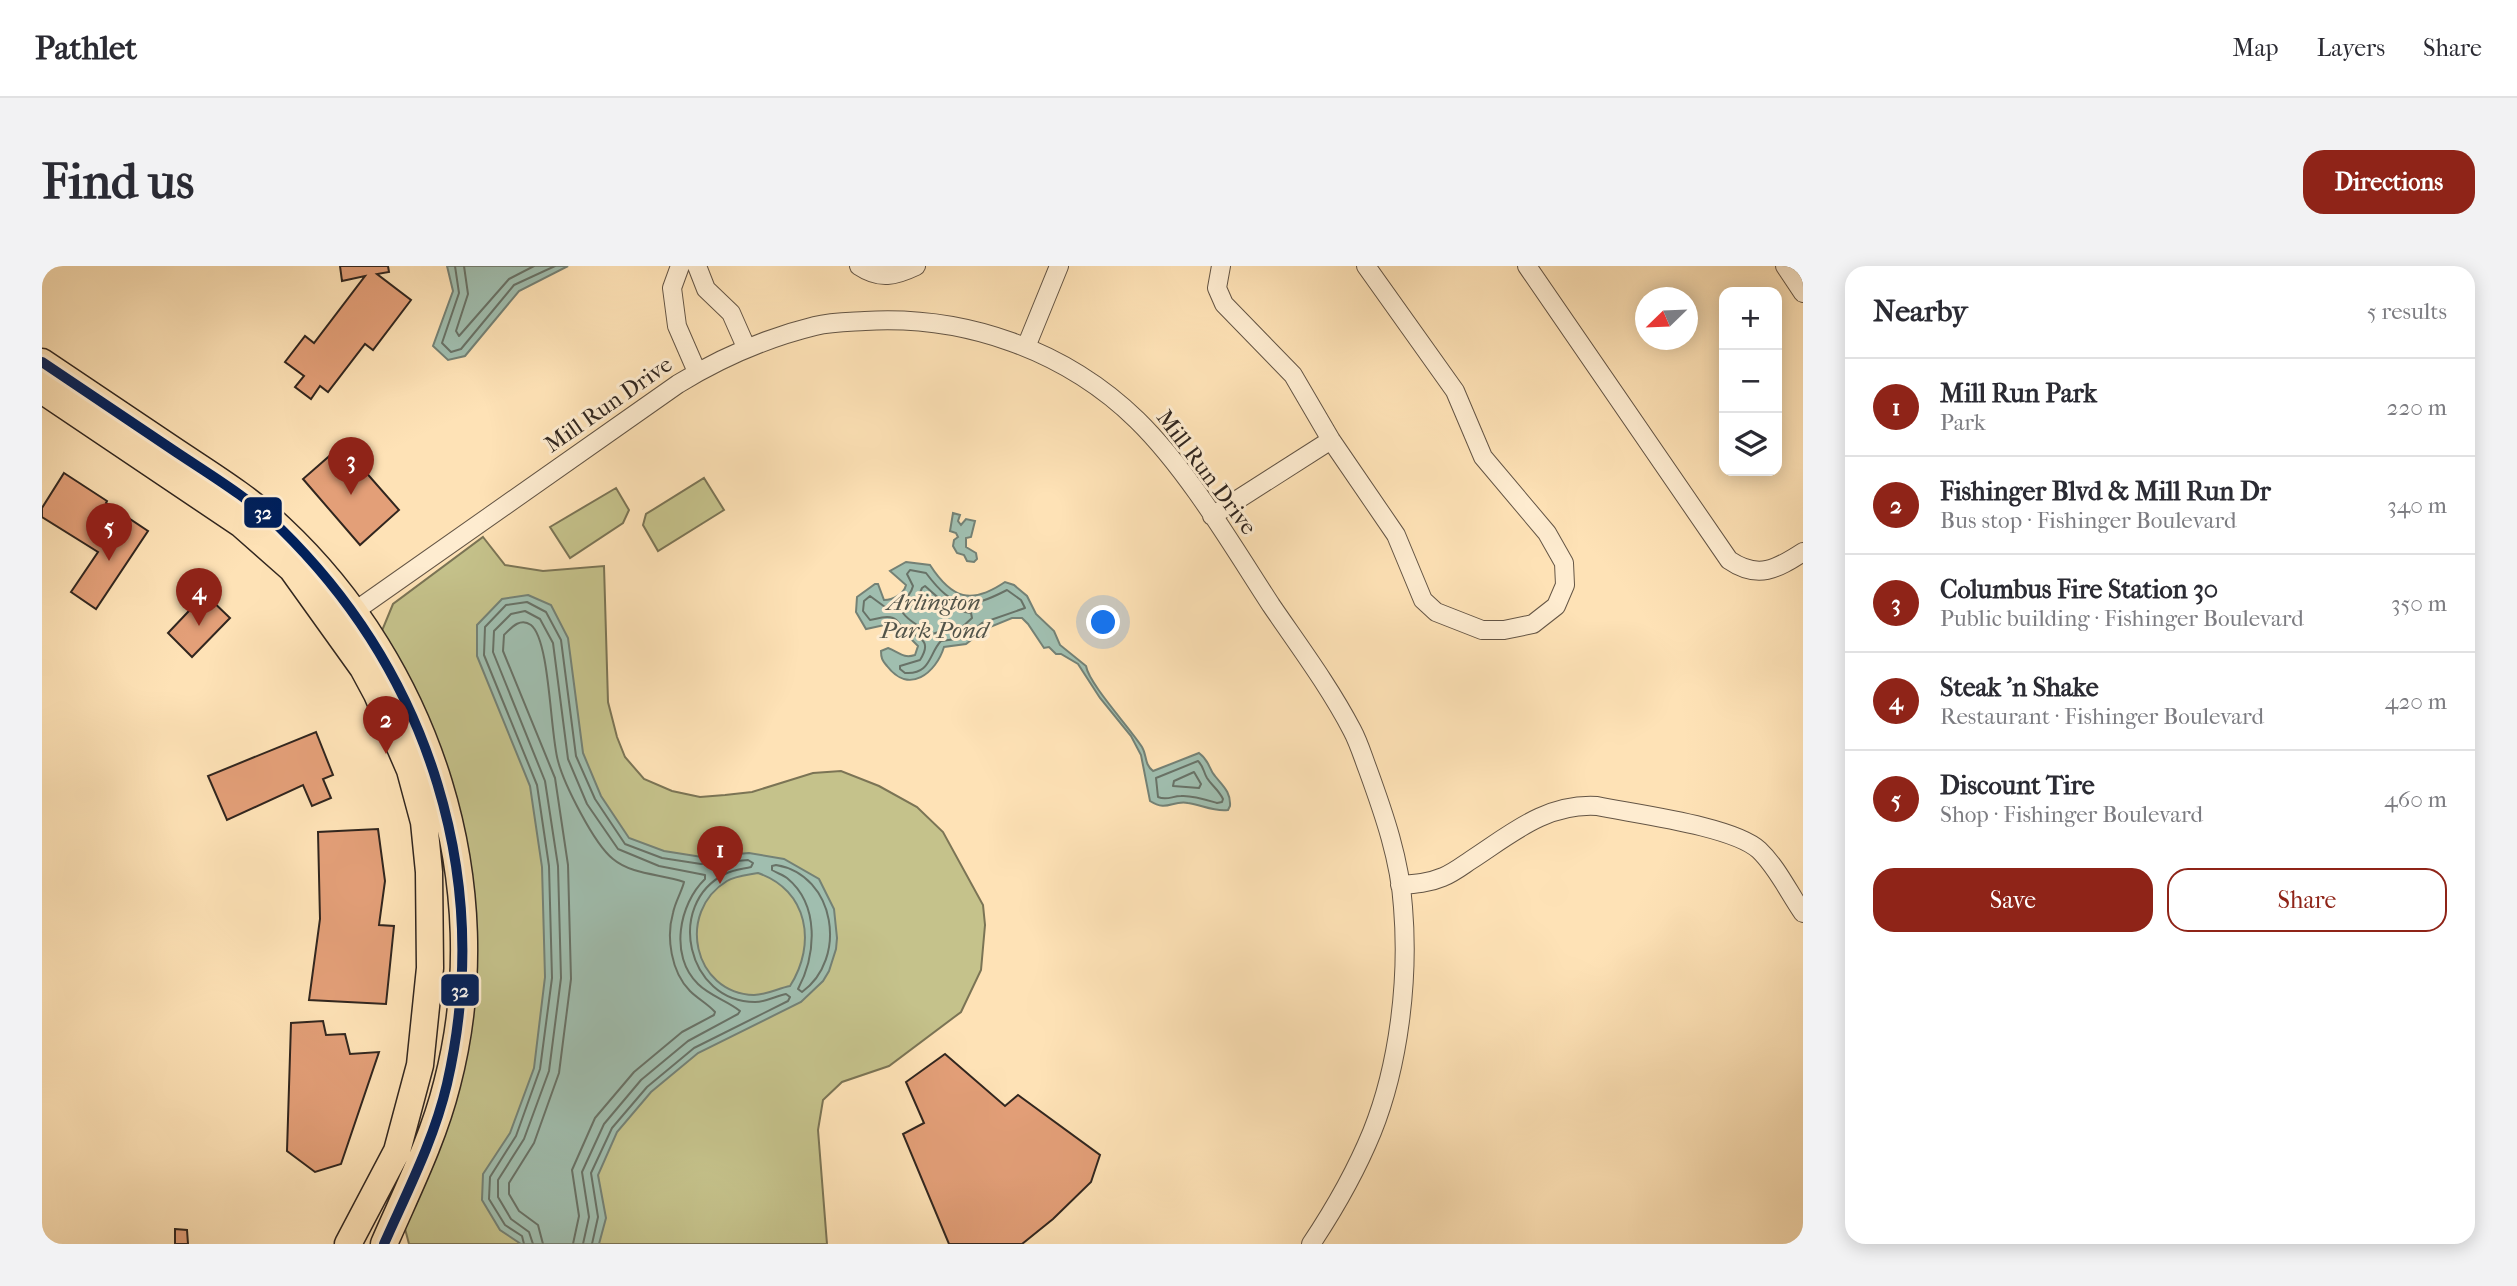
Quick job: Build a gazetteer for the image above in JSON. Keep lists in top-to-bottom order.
{
  "streets": {
    "street": ["Mill Run Drive"]
  },
  "water": ["Arlington Park Pond"],
  "lines": ["transit line 32"],
  "north": "bottom left",
  "page": {
    "header": "Pathlet",
    "nav": ["Map", "Layers", "Share"],
    "buttons": [
      "Directions",
      ["Save", "Share"]
    ],
    "title": "Find us",
    "heading": ["Nearby", "5 results"],
    "map_buttons": ["+", "−"],
    "list": [
      {
        "mark": "1",
        "name": "Mill Run Park",
        "note": "Park",
        "value": "220 m"
      },
      {
        "mark": "2",
        "name": "Fishinger Blvd & Mill Run Dr",
        "note": "Bus stop · Fishinger Boulevard",
        "value": "340 m"
      },
      {
        "mark": "3",
        "name": "Columbus Fire Station 30",
        "note": "Public building · Fishinger Boulevard",
        "value": "350 m"
      },
      {
        "mark": "4",
        "name": "Steak 'n Shake",
        "note": "Restaurant · Fishinger Boulevard",
        "value": "420 m"
      },
      {
        "mark": "5",
        "name": "Discount Tire",
        "note": "Shop · Fishinger Boulevard",
        "value": "460 m"
      }
    ],
    "pins": [
      "3",
      "5",
      "4",
      "2",
      "1"
    ]
  }
}
